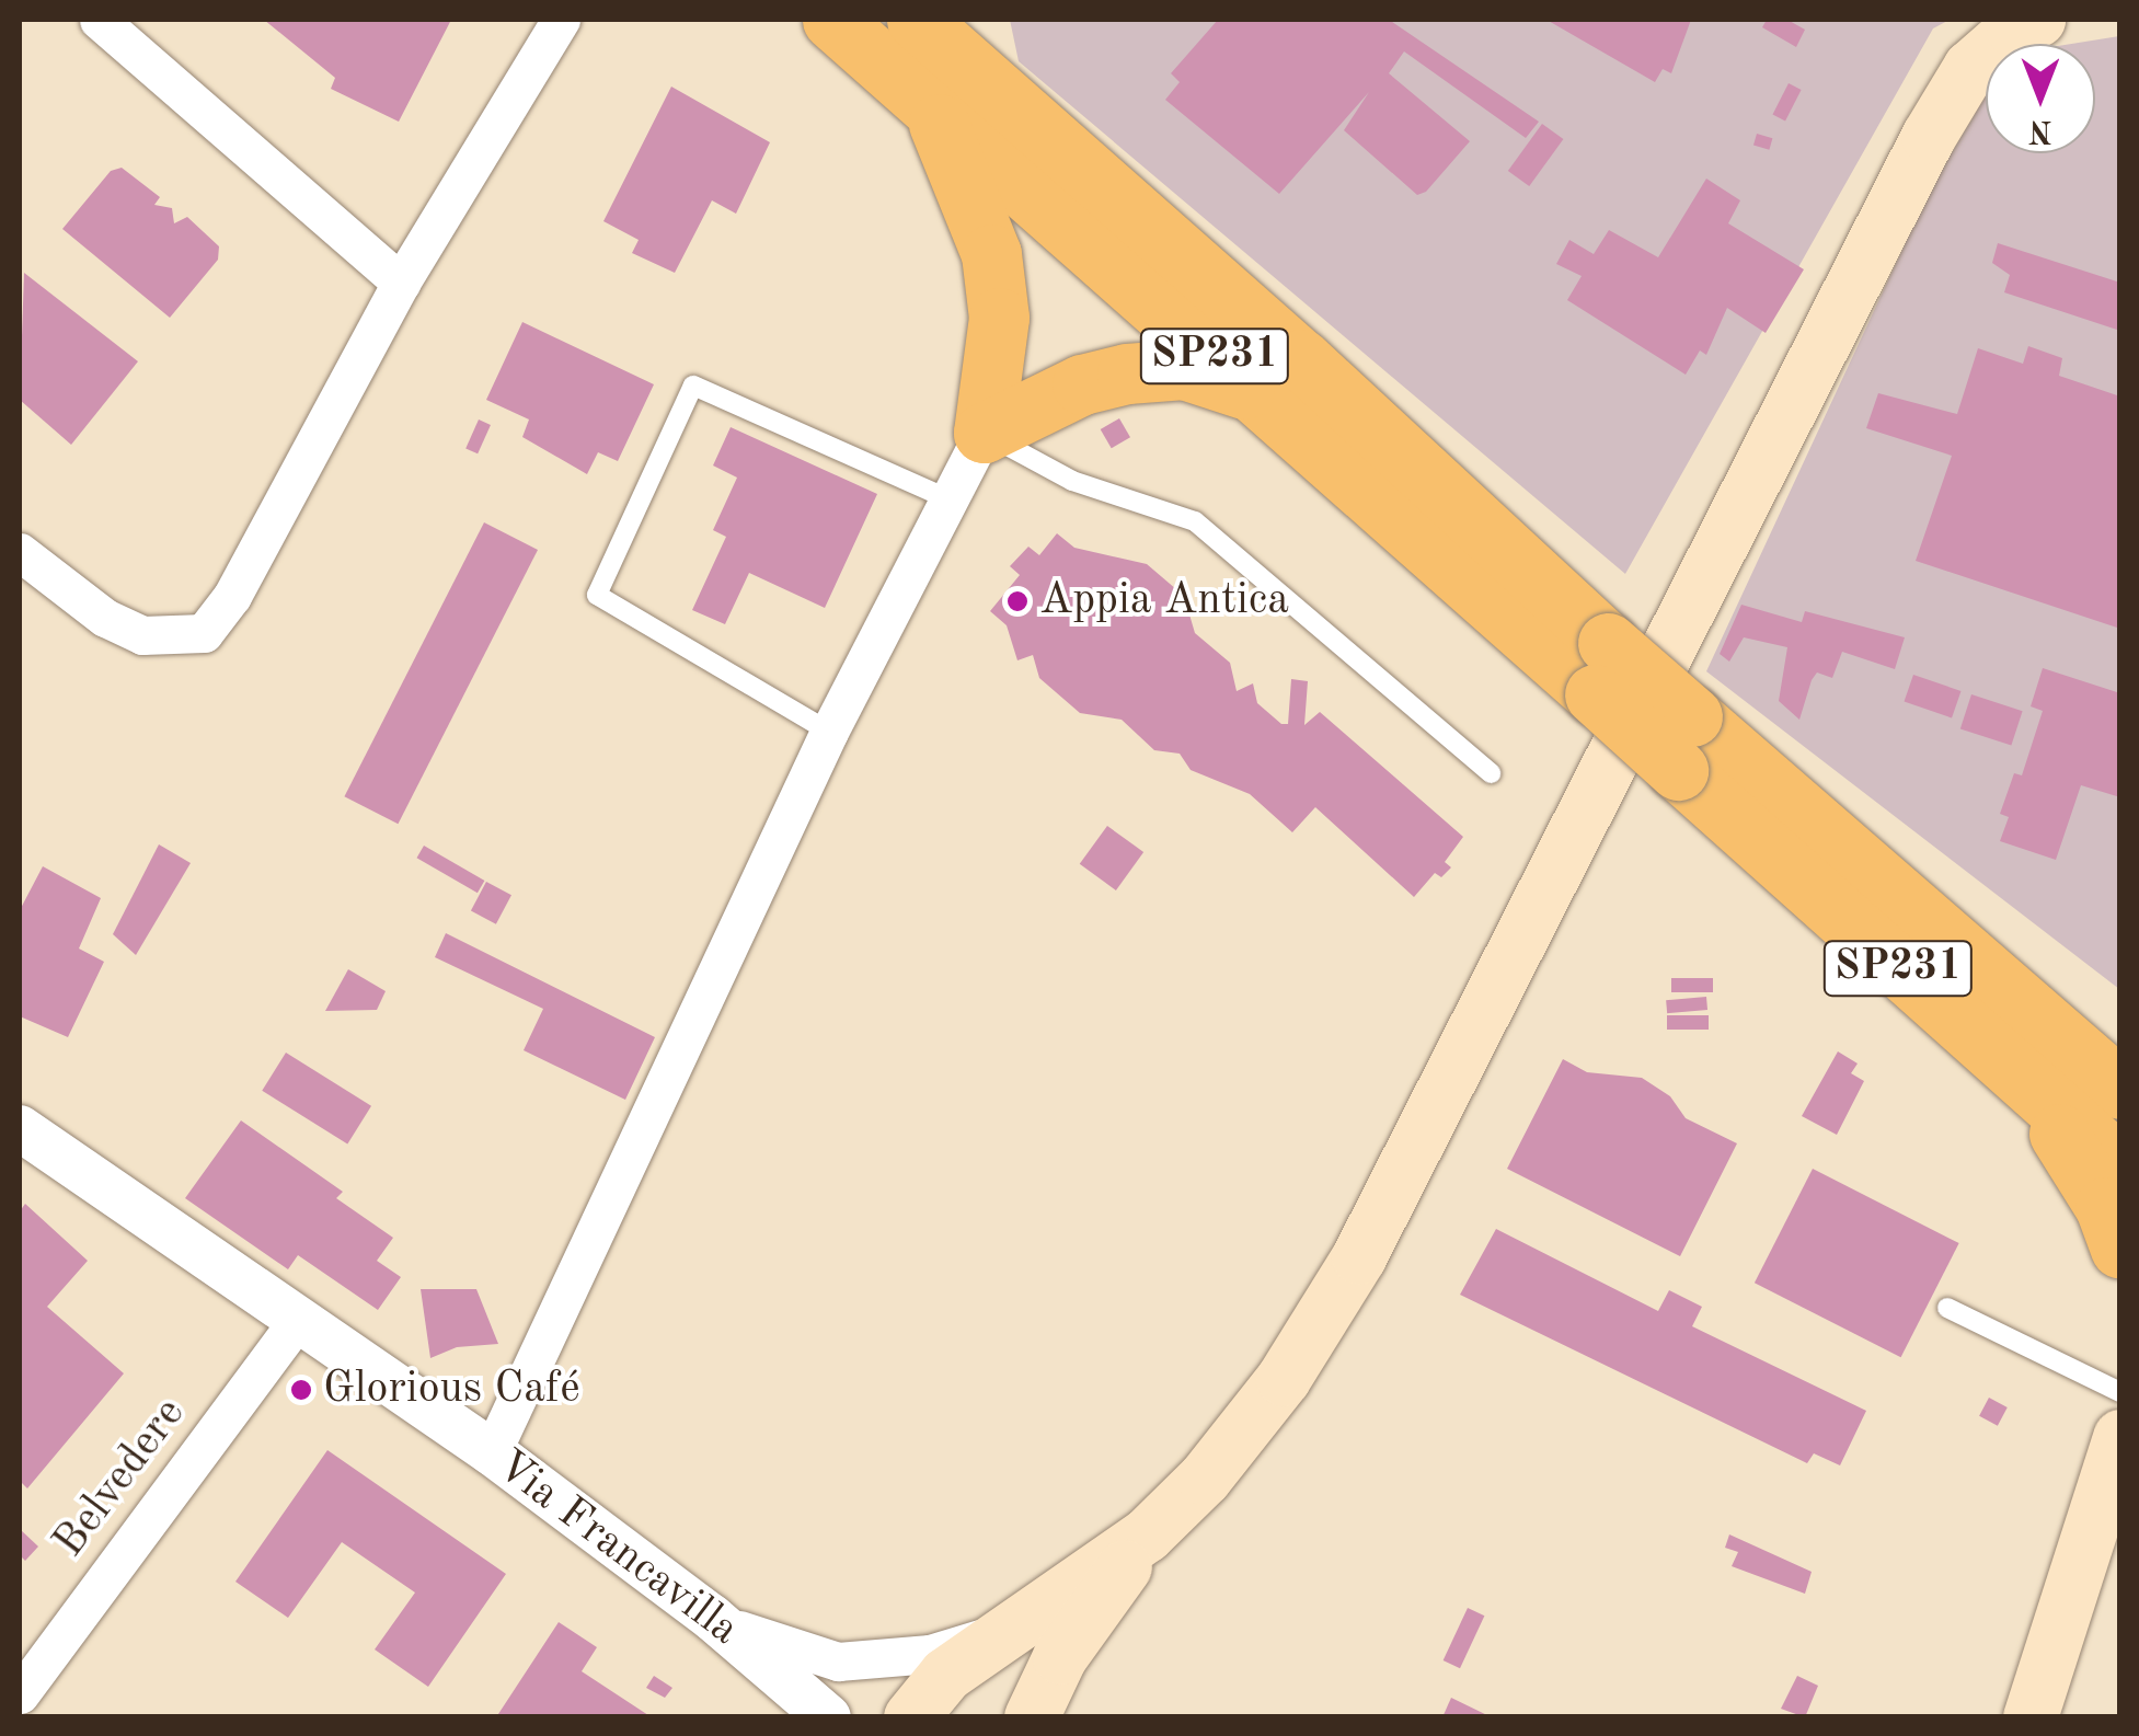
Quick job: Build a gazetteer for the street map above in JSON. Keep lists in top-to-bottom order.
{
  "streets": {
    "highway": ["SP231"],
    "street": ["Belvedere", "Via Francavilla"]
  },
  "crossings": [
    ["Belvedere", "Via Francavilla"]
  ],
  "places": ["Appia Antica", "Glorious Café"],
  "north": "bottom"
}
